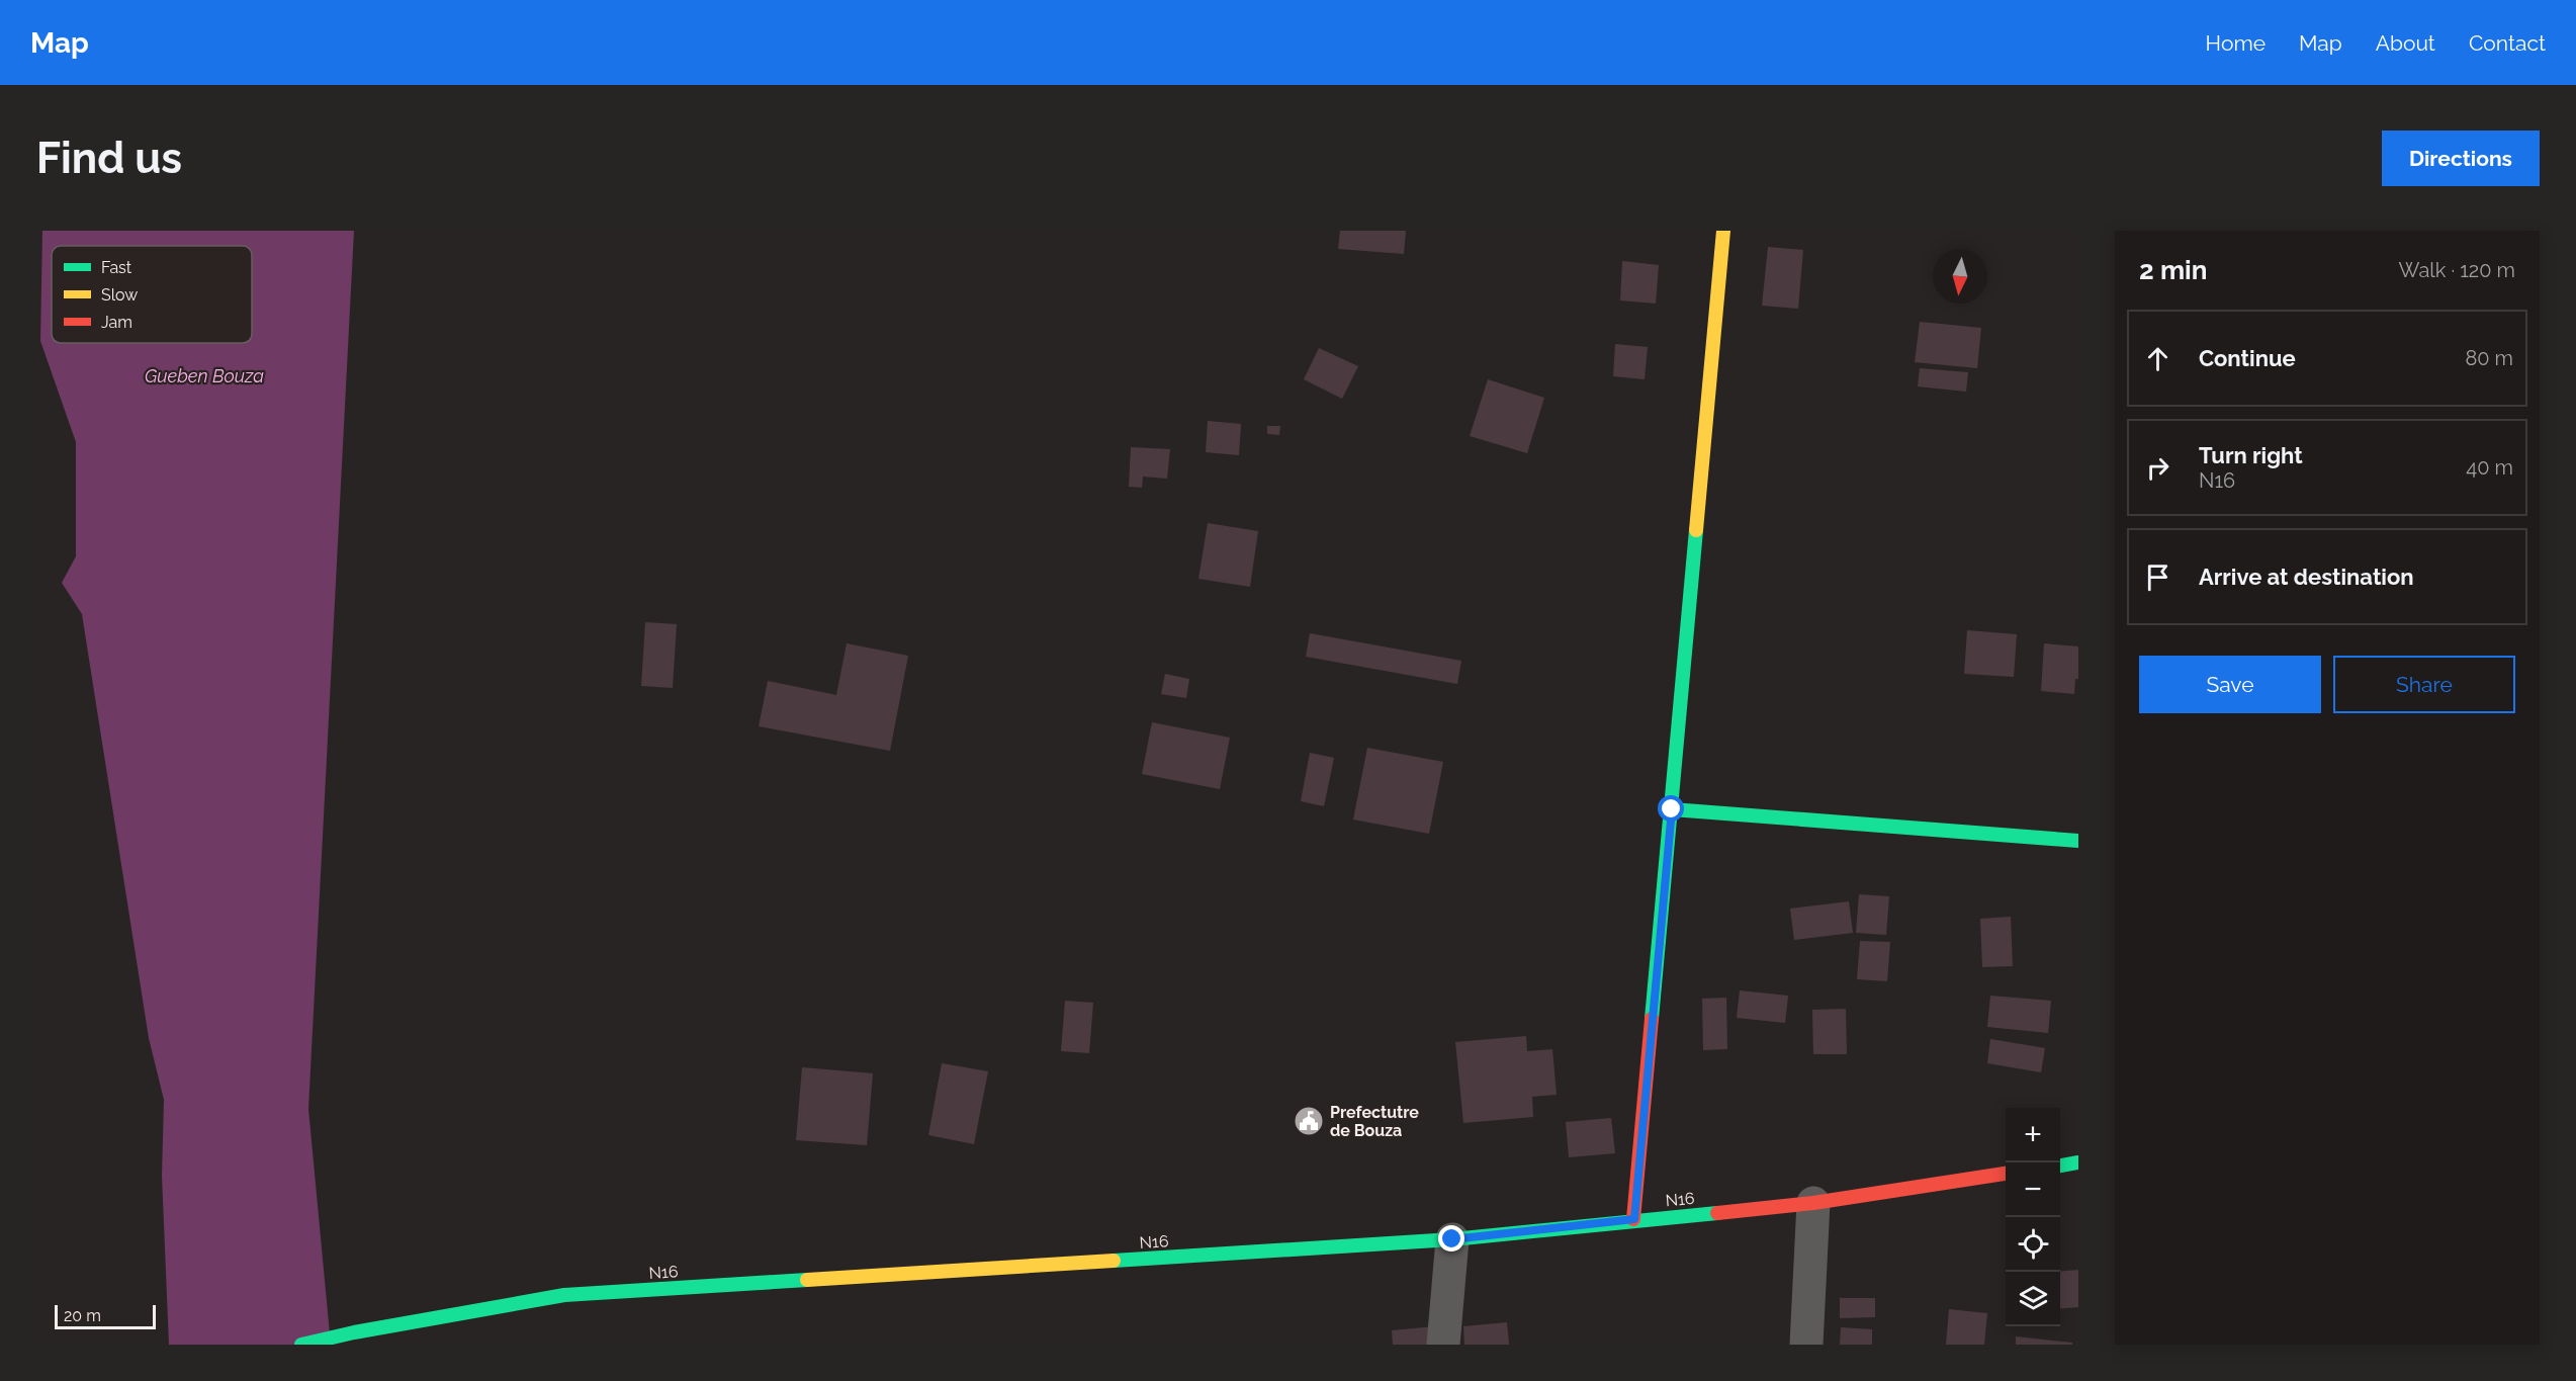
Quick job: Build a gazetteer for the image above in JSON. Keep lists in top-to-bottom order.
{
  "streets": {
    "street": ["N16"]
  },
  "water": ["Gueben Bouza"],
  "places": {
    "public building": ["Prefectutre de Bouza"]
  },
  "legend": ["Fast", "Slow", "Jam"],
  "scale_bar": "20 m",
  "north": "bottom",
  "page": {
    "header": "Map",
    "nav": [
      "Home",
      "Map",
      "About",
      "Contact"
    ],
    "buttons": [
      "Directions",
      ["Save", "Share"]
    ],
    "title": "Find us",
    "heading": ["2 min", "Walk · 120 m"],
    "list": [
      ["Continue", "80 m"],
      ["Turn right", "N16", "40 m"],
      "Arrive at destination"
    ],
    "map_buttons": ["+", "−"],
    "scale": "20 m"
  }
}
